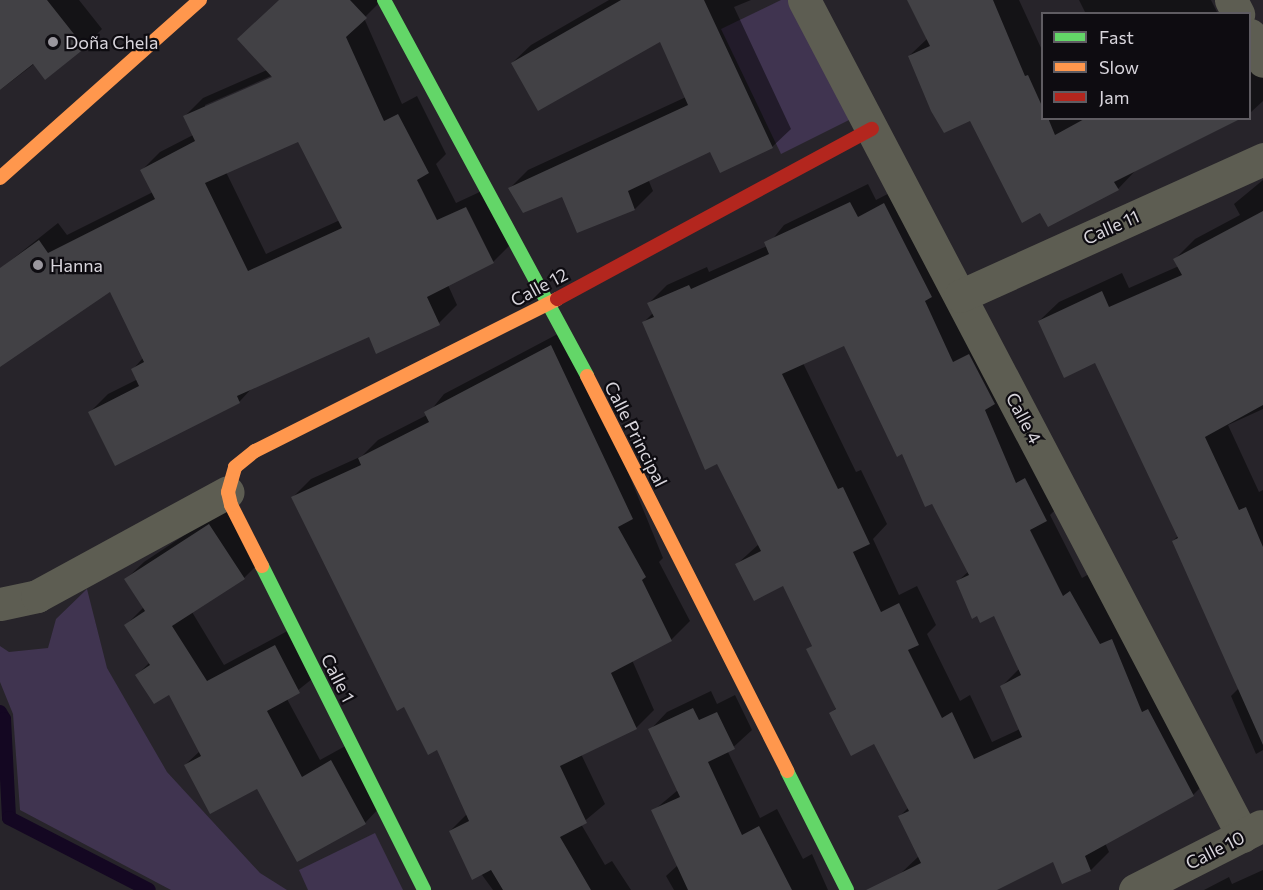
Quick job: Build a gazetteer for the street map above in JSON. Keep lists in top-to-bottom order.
{
  "streets": {
    "street": [
      "Calle 11",
      "Calle 12",
      "Calle 4",
      "Calle Principal",
      "Calle 1",
      "Calle 10"
    ]
  },
  "crossings": [
    ["Calle 11", "Calle 4"],
    ["Calle 12", "Calle 4"],
    ["Calle 12", "Calle Principal"],
    ["Calle 12", "Calle 1"],
    ["Calle 4", "Calle 10"]
  ],
  "places": ["Doña Chela", "Hanna"],
  "legend": ["Fast", "Slow", "Jam"]
}
